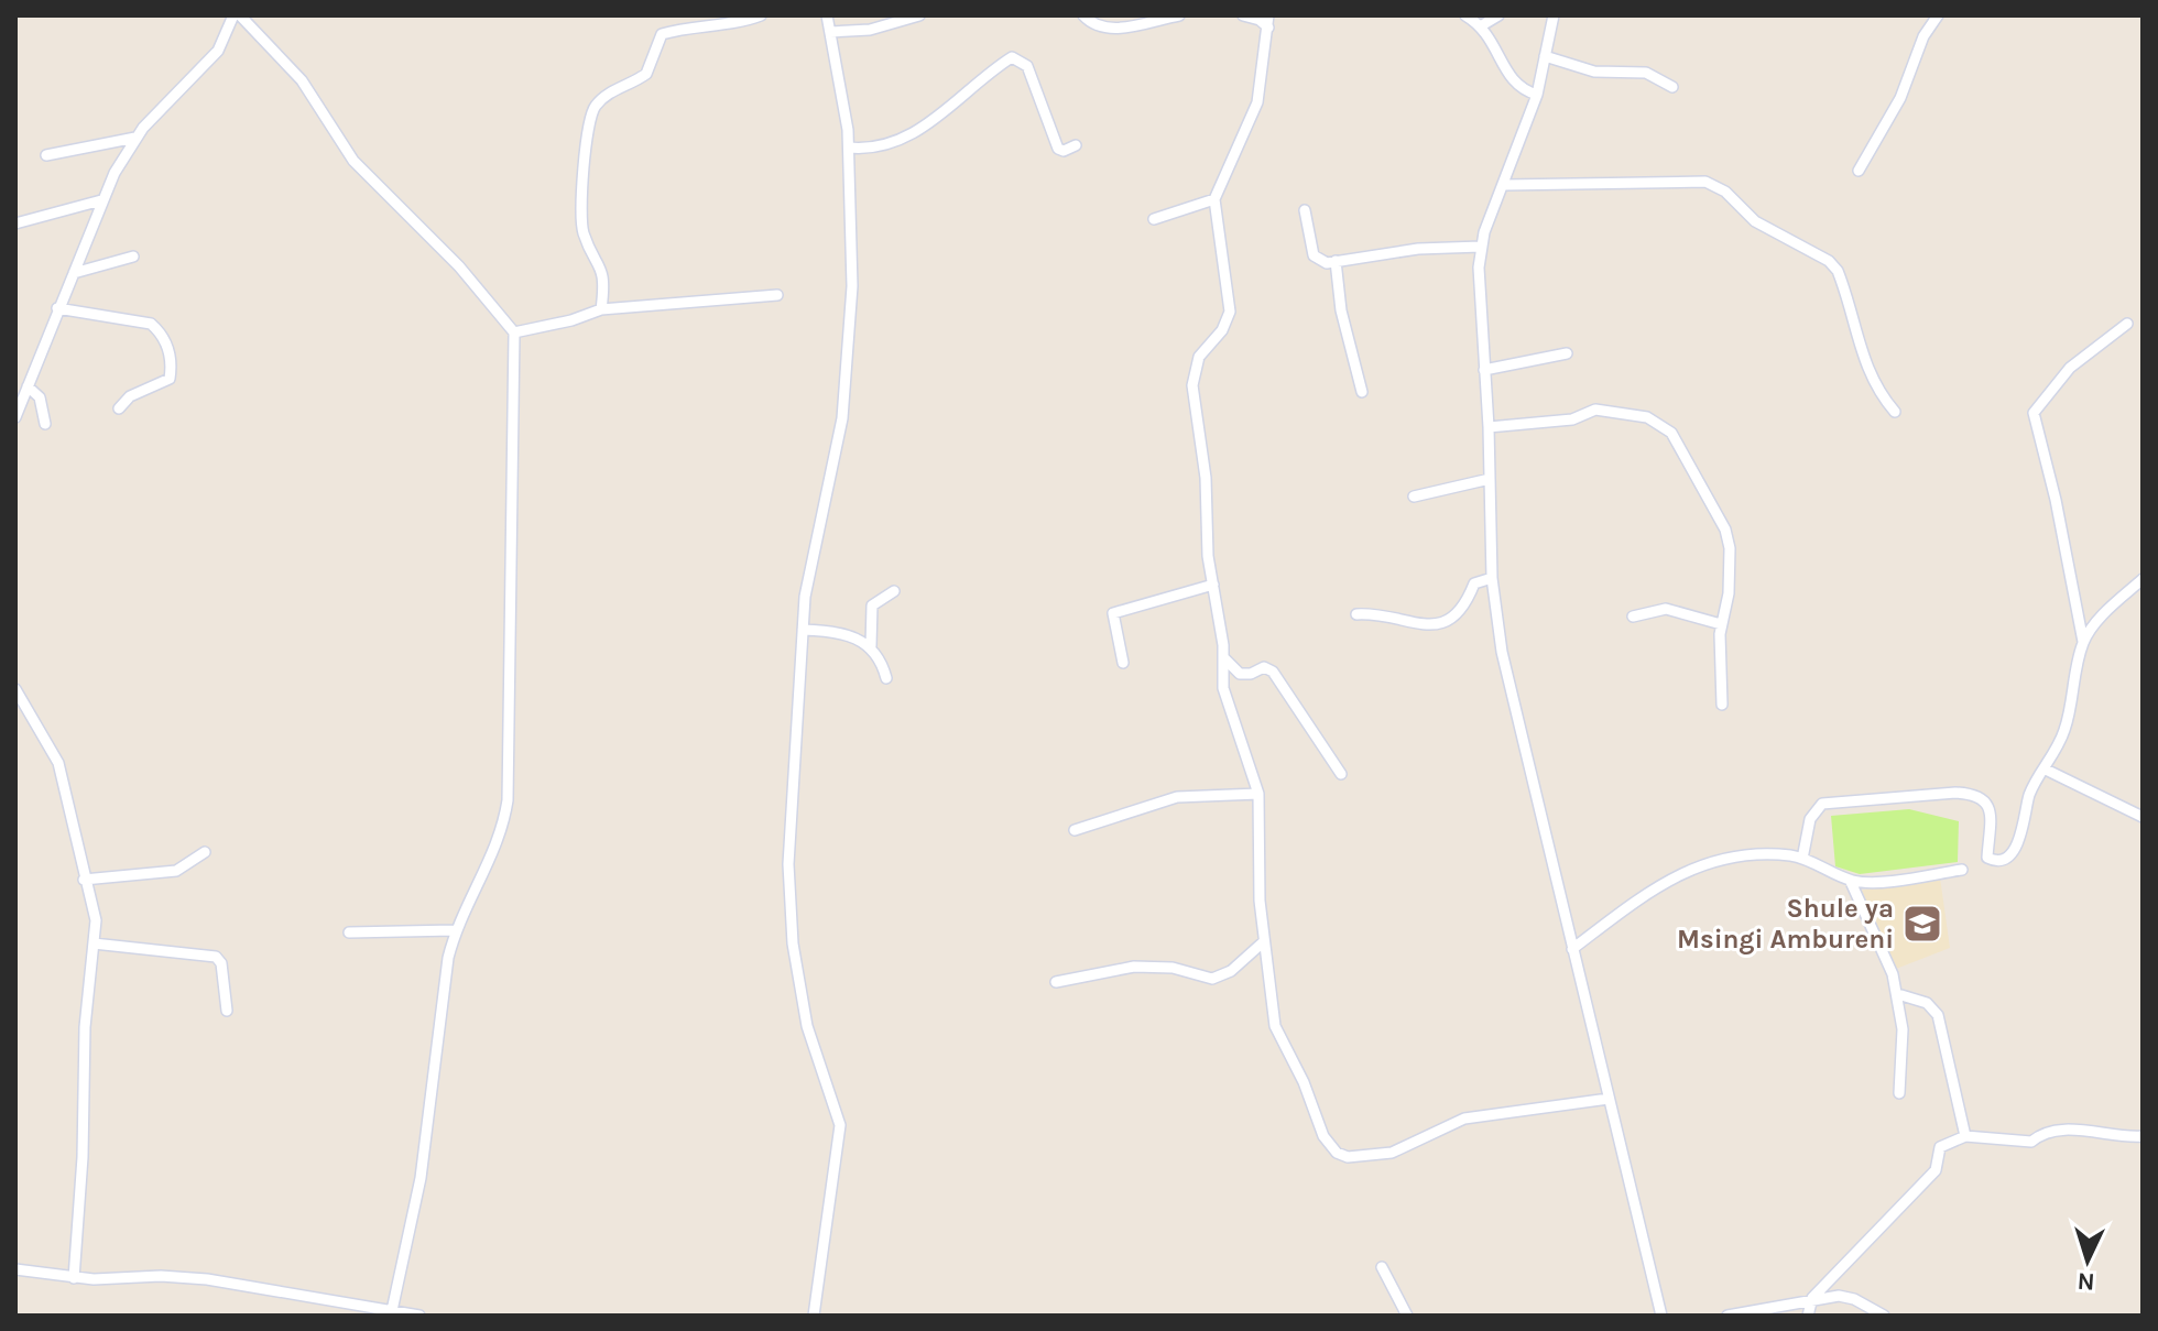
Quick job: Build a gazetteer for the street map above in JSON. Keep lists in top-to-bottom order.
{
  "places": {
    "school or university": ["Shule ya Msingi Ambureni"]
  },
  "north": "bottom"
}
